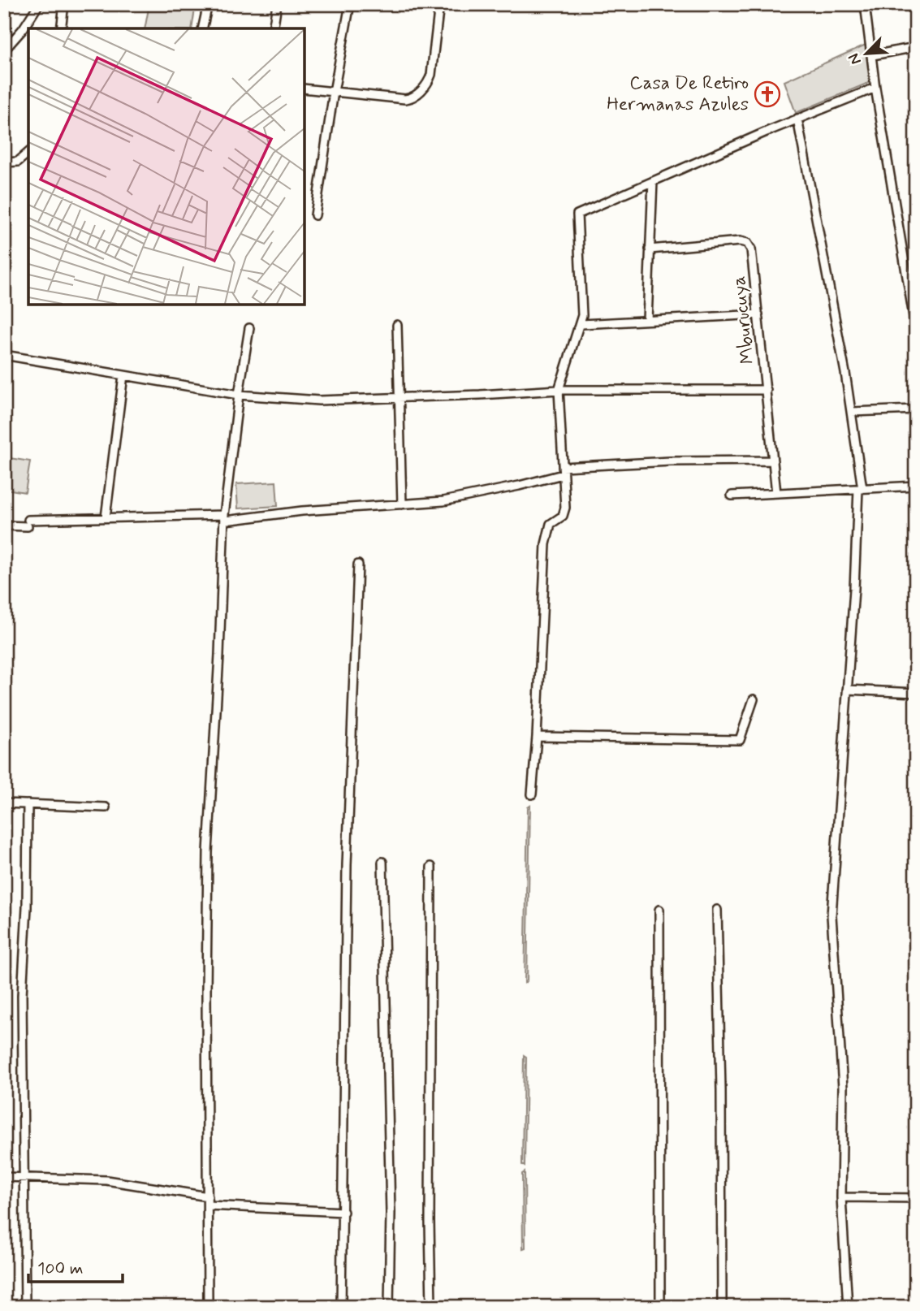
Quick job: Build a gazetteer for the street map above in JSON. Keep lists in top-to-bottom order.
{
  "streets": {
    "street": ["Mburucuya"]
  },
  "places": {
    "church": ["Casa De Retiro Hermanas Azules"]
  },
  "scale_bar": "100 m",
  "north": "bottom left"
}
